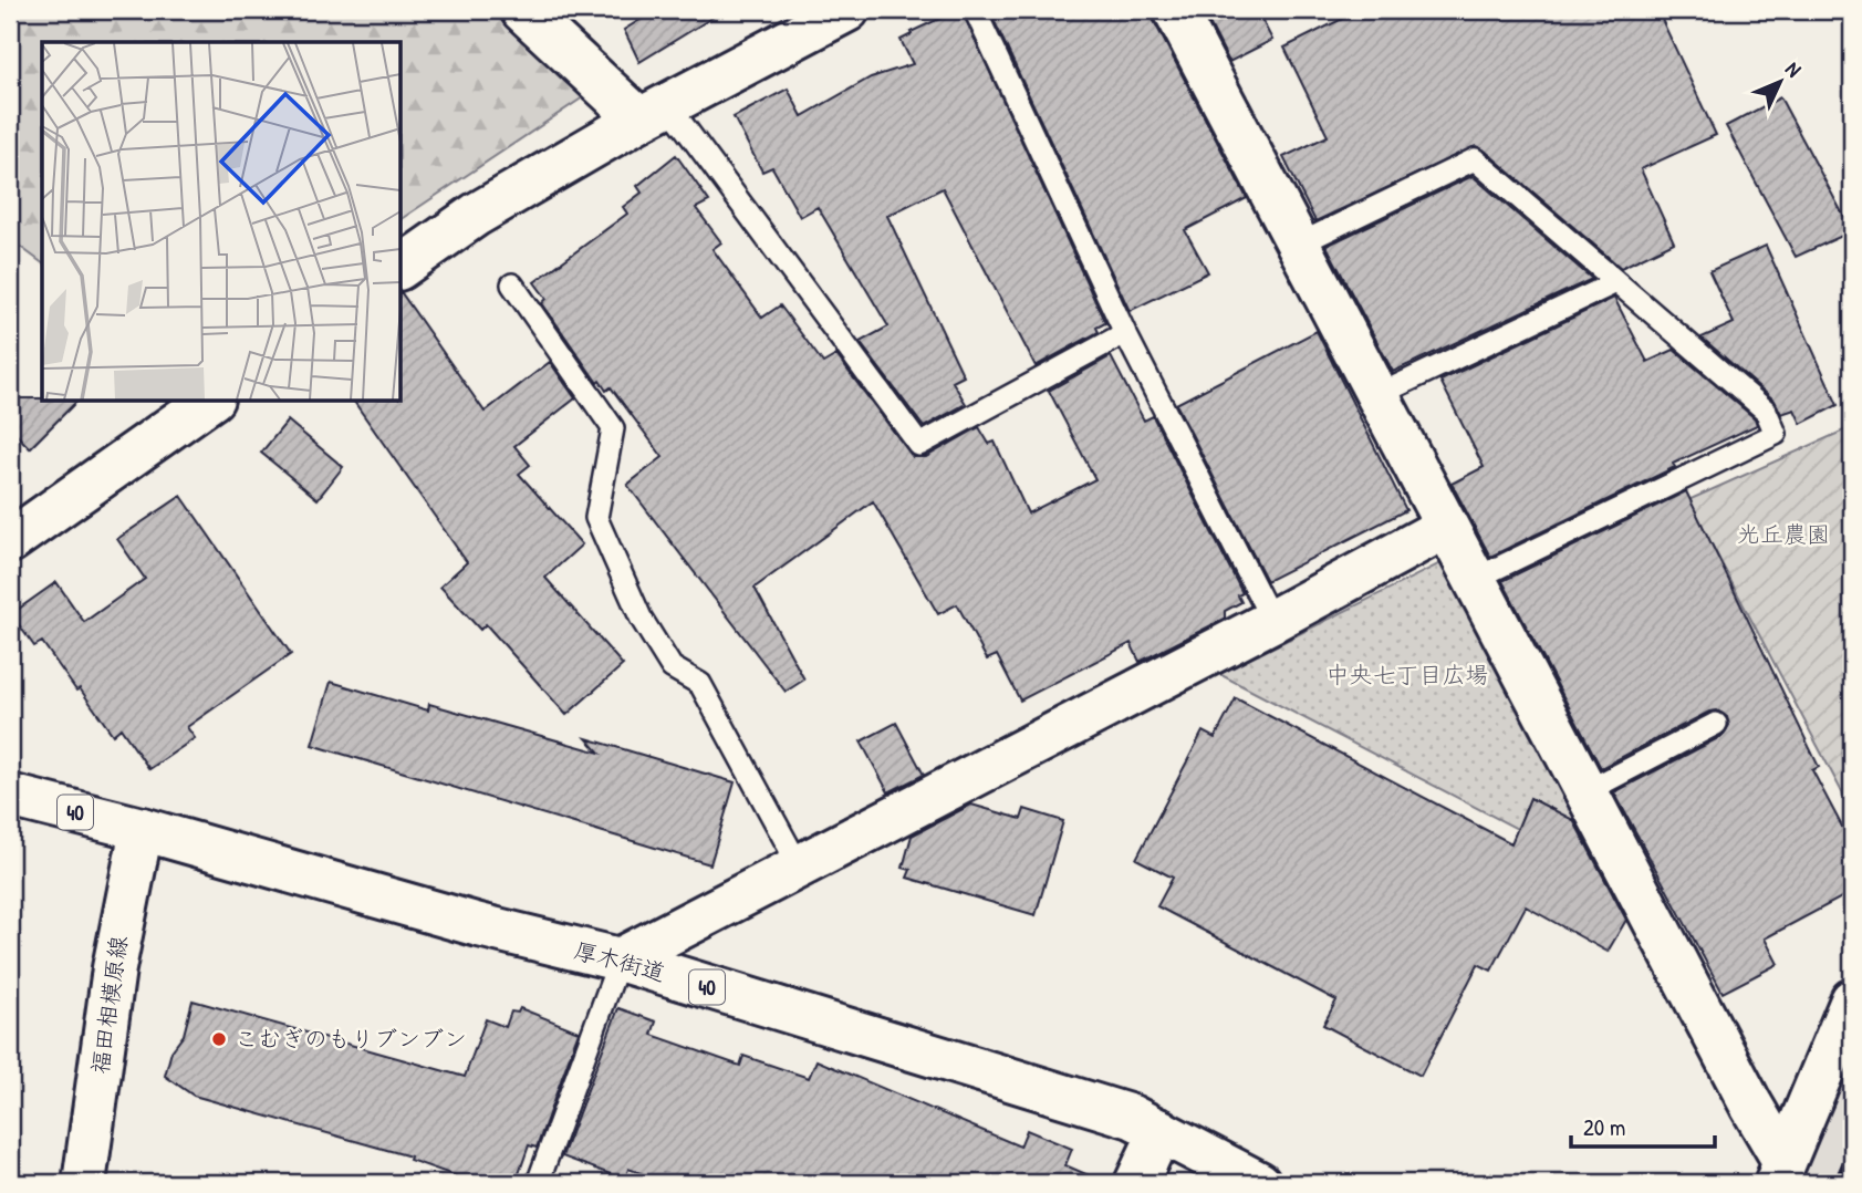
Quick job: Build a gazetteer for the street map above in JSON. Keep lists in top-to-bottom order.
{
  "streets": {
    "street": ["40", "厚木街道", "福田相模原線"]
  },
  "crossings": [
    ["厚木街道", "福田相模原線"]
  ],
  "parks": ["光丘農園", "中央七丁目広場"],
  "places": ["こむぎのもりブンブン"],
  "scale_bar": "20 m",
  "north": "top right"
}
